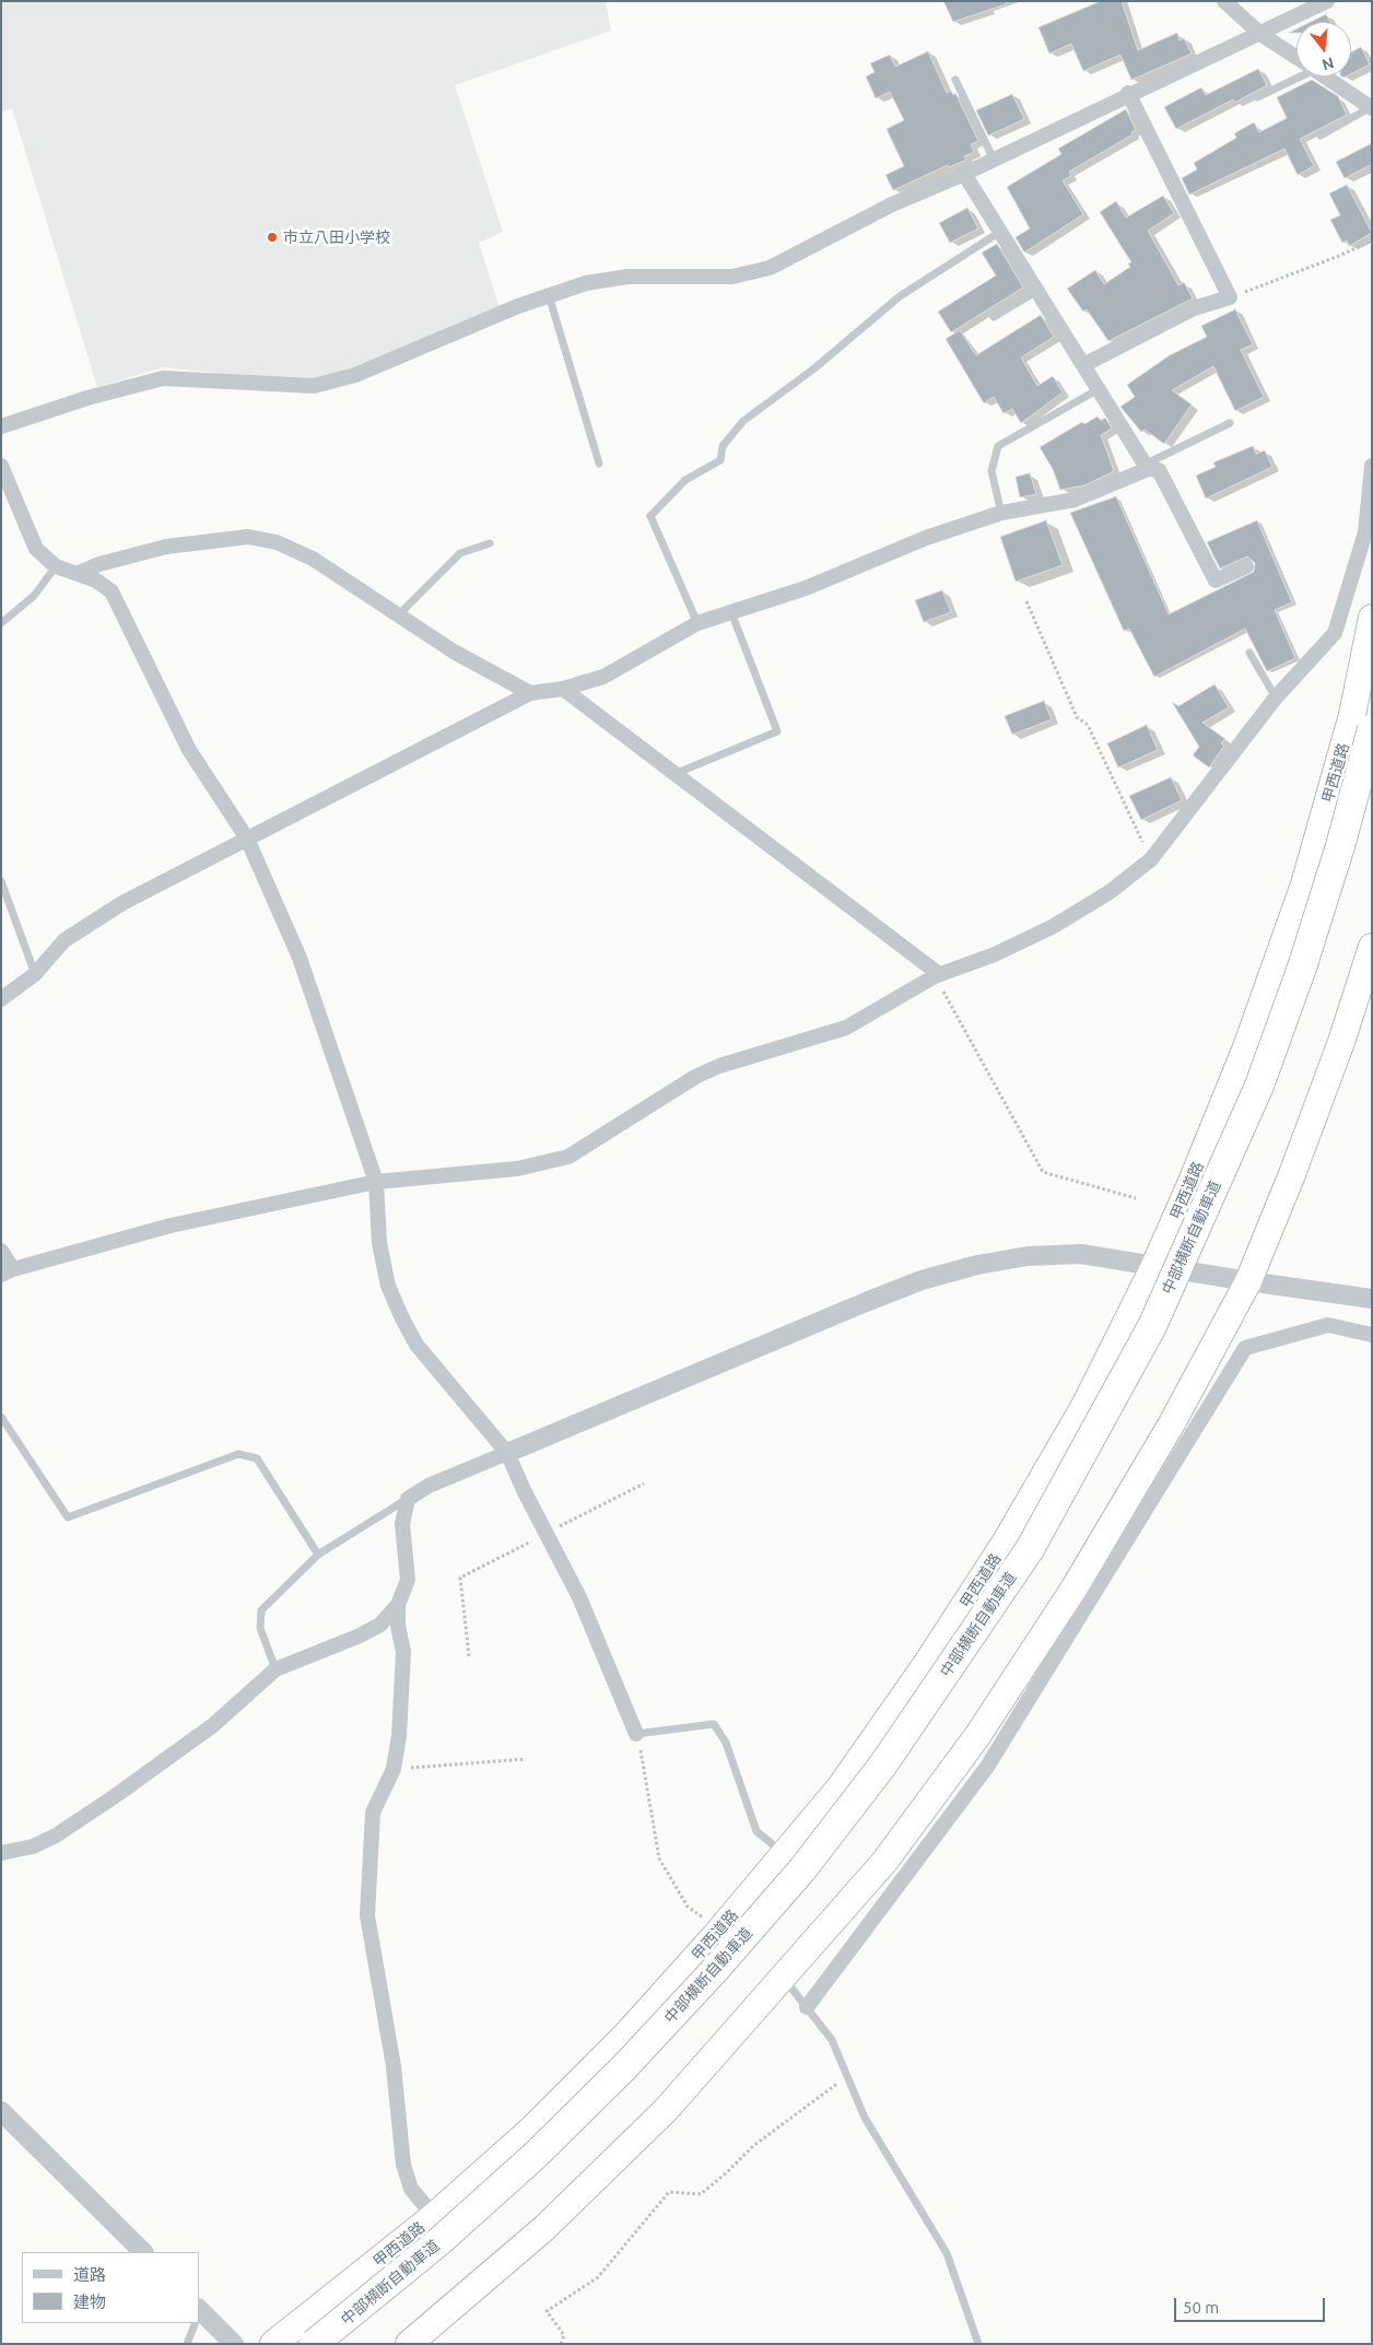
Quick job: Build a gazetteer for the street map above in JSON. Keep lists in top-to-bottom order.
{
  "streets": {
    "highway": ["甲西道路", "中部横断自動車道"]
  },
  "places": ["市立八田小学校"],
  "legend": ["道路", "建物"],
  "scale_bar": "50 m",
  "north": "bottom"
}
